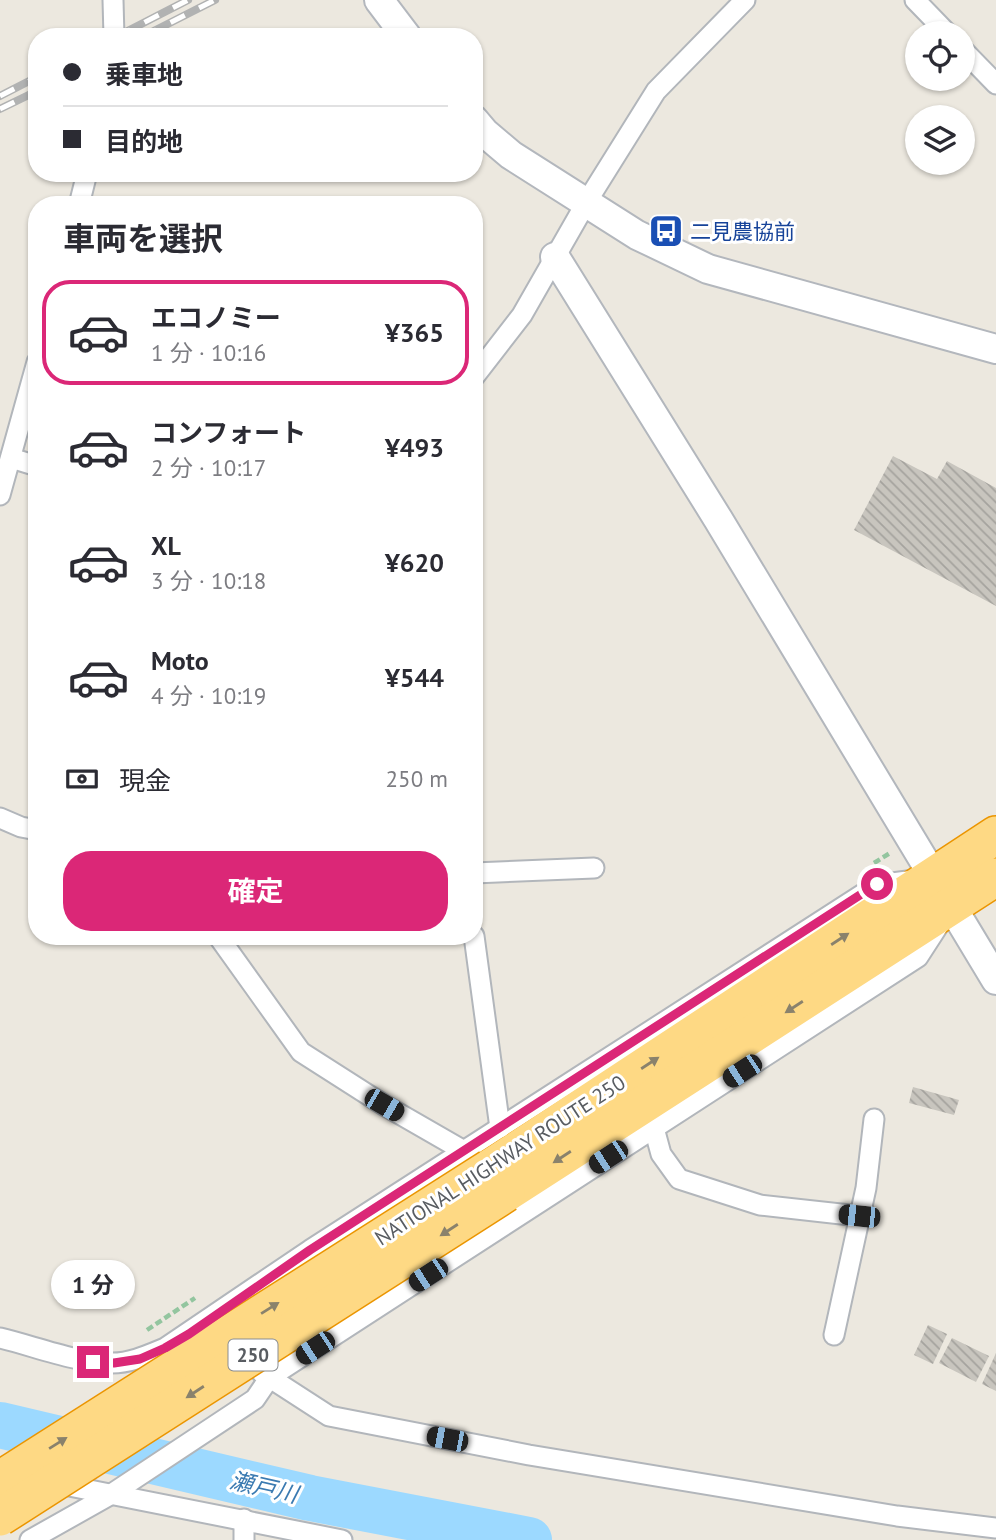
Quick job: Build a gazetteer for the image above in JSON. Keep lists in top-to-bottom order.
{
  "streets": {
    "highway": ["NATIONAL HIGHWAY ROUTE 250", "250"]
  },
  "water": ["瀬戸川"],
  "places": {
    "bus stop": ["二見農協前"]
  },
  "page": {
    "banner": ["乗車地", "目的地"],
    "heading": "車両を選択",
    "list": [
      {
        "name": "エコノミー",
        "note": "1 分 · 10:16",
        "value": "¥365"
      },
      {
        "name": "コンフォート",
        "note": "2 分 · 10:17",
        "value": "¥493"
      },
      {
        "name": "XL",
        "note": "3 分 · 10:18",
        "value": "¥620"
      },
      {
        "name": "Moto",
        "note": "4 分 · 10:19",
        "value": "¥544"
      }
    ],
    "pay": ["現金", "250 m"],
    "buttons": "確定",
    "bubble": "1 分"
  }
}
